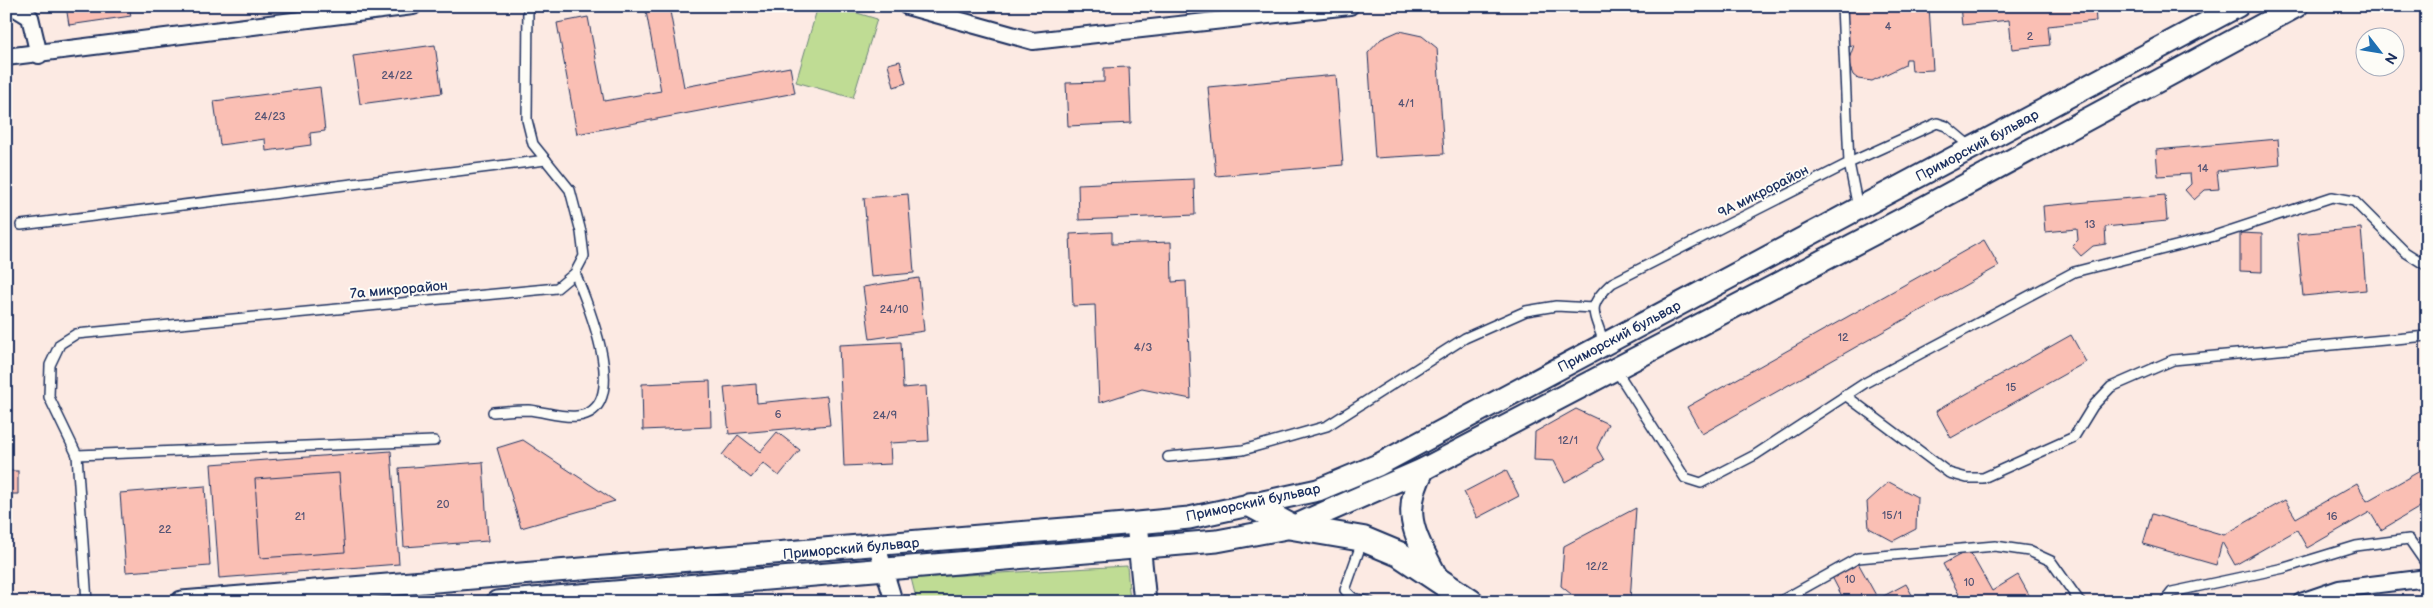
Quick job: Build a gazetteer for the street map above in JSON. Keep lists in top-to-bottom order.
{
  "streets": {
    "street": ["Приморский бульвар"],
    "lane": ["9А микрорайон", "7а микрорайон"]
  },
  "crossings": [
    ["Приморский бульвар", "9А микрорайон"]
  ],
  "house_numbers": [
    "4",
    "2",
    "24/22",
    "4/1",
    "24/23",
    "14",
    "13",
    "24/10",
    "12",
    "4/3",
    "15",
    "6",
    "24/9",
    "12/1",
    "20",
    "15/1",
    "21",
    "16",
    "22",
    "12/2",
    "10",
    "10"
  ],
  "north": "bottom right"
}
